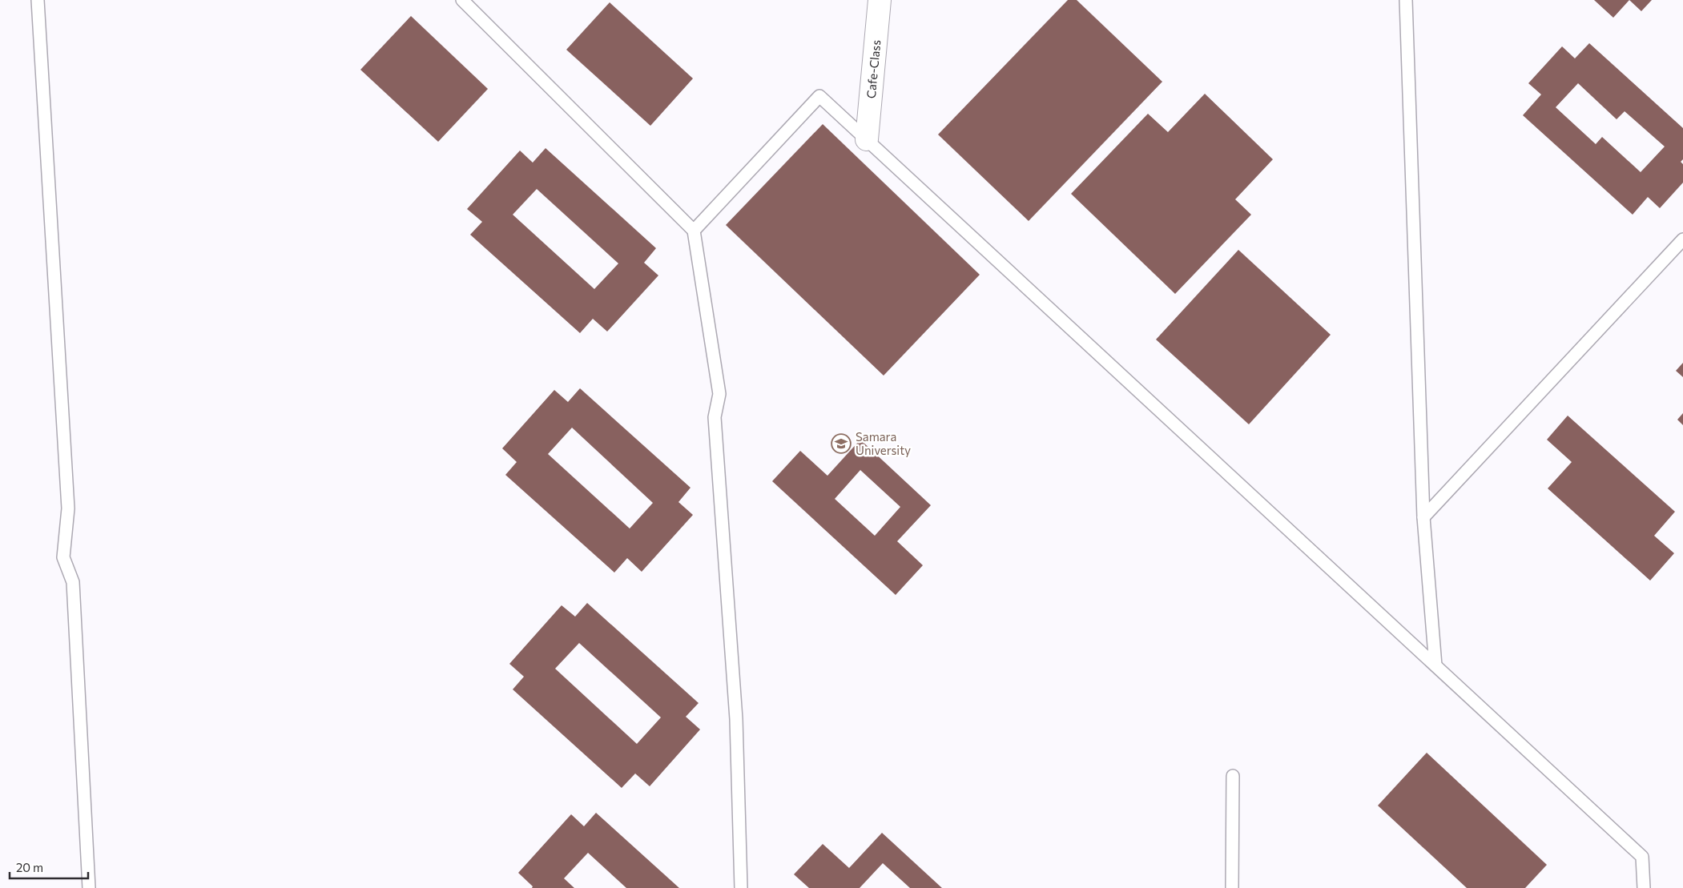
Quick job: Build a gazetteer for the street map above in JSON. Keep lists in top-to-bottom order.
{
  "streets": {
    "street": ["Cafe-Class"]
  },
  "places": {
    "school or university": ["Samara University"]
  },
  "scale_bar": "20 m"
}
